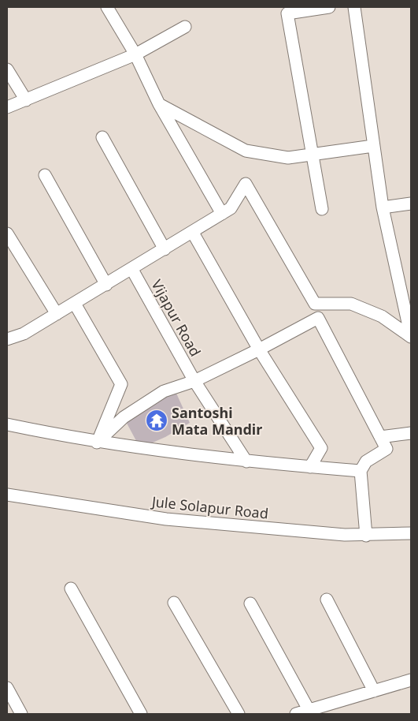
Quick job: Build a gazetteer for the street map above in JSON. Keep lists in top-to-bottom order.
{
  "streets": {
    "street": ["Vijapur Road", "Jule Solapur Road"]
  },
  "places": {
    "temple": ["Santoshi Mata Mandir"]
  }
}
